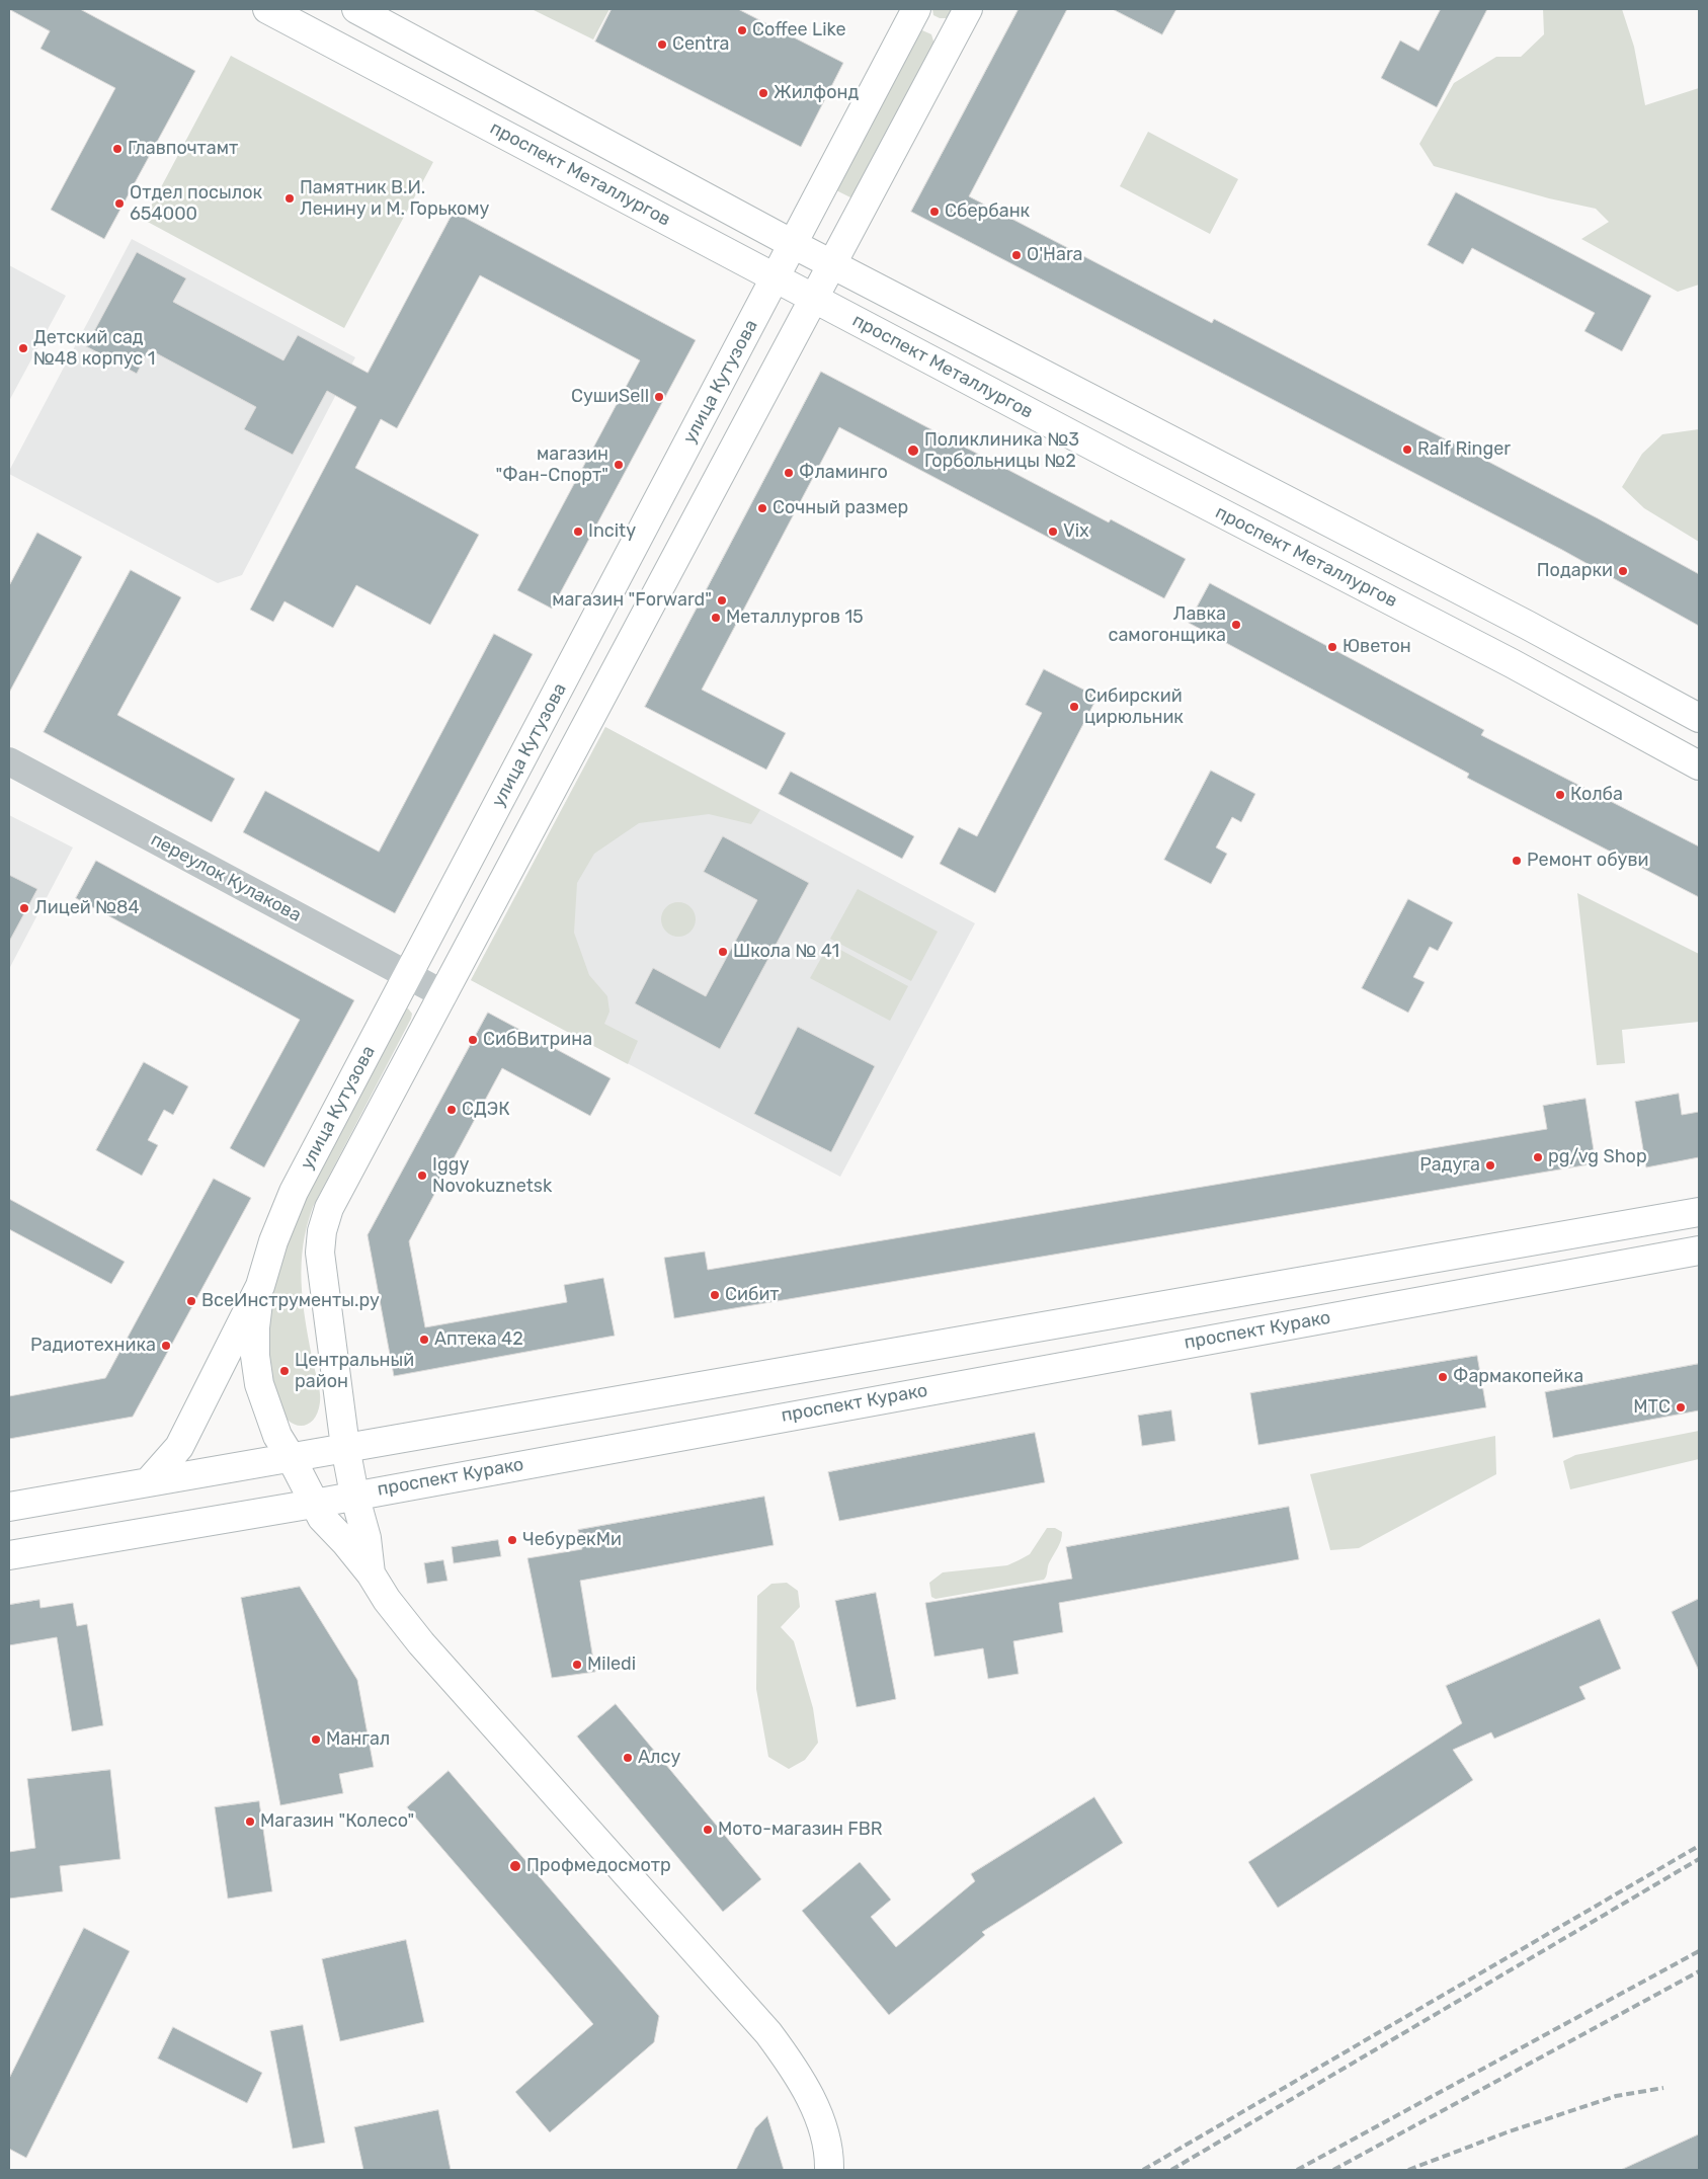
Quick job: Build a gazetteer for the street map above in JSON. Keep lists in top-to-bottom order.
{
  "streets": {
    "main road": ["проспект Металлургов", "улица Кутузова", "проспект Курако"],
    "street": ["переулок Кулакова"]
  },
  "crossings": [
    ["проспект Металлургов", "улица Кутузова"],
    ["улица Кутузова", "переулок Кулакова"]
  ],
  "places": [
    "Coffee Like",
    "Centra",
    "Жилфонд",
    "Главпочтамт",
    "Памятник В.И. Ленину и М. Горькому",
    "Отдел посылок 654000",
    "Сбербанк",
    "O'Hara",
    "Детский сад №48 корпус 1",
    "СушиSell",
    "Ralf Ringer",
    "Поликлиника №3 Горбольницы №2",
    "магазин \"Фан-Спорт\"",
    "Фламинго",
    "Сочный размер",
    "Incity",
    "Vix",
    "Подарки",
    "магазин \"Forward\"",
    "Металлургов 15",
    "Лавка самогонщика",
    "Юветон",
    "Сибирский цирюльник",
    "Колба",
    "Ремонт обуви",
    "Лицей №84",
    "Школа № 41",
    "СибВитрина",
    "СДЭК",
    "pg/vg Shop",
    "Радуга",
    "Iggy Novokuznetsk",
    "Сибит",
    "ВсеИнструменты.ру",
    "Аптека 42",
    "Радиотехника",
    "Центральный район",
    "Фармакопейка",
    "МТС",
    "ЧебурекМи",
    "Miledi",
    "Мангал",
    "Алсу",
    "Магазин \"Колесо\"",
    "Мото-магазин FBR",
    "Профмедосмотр"
  ]
}
